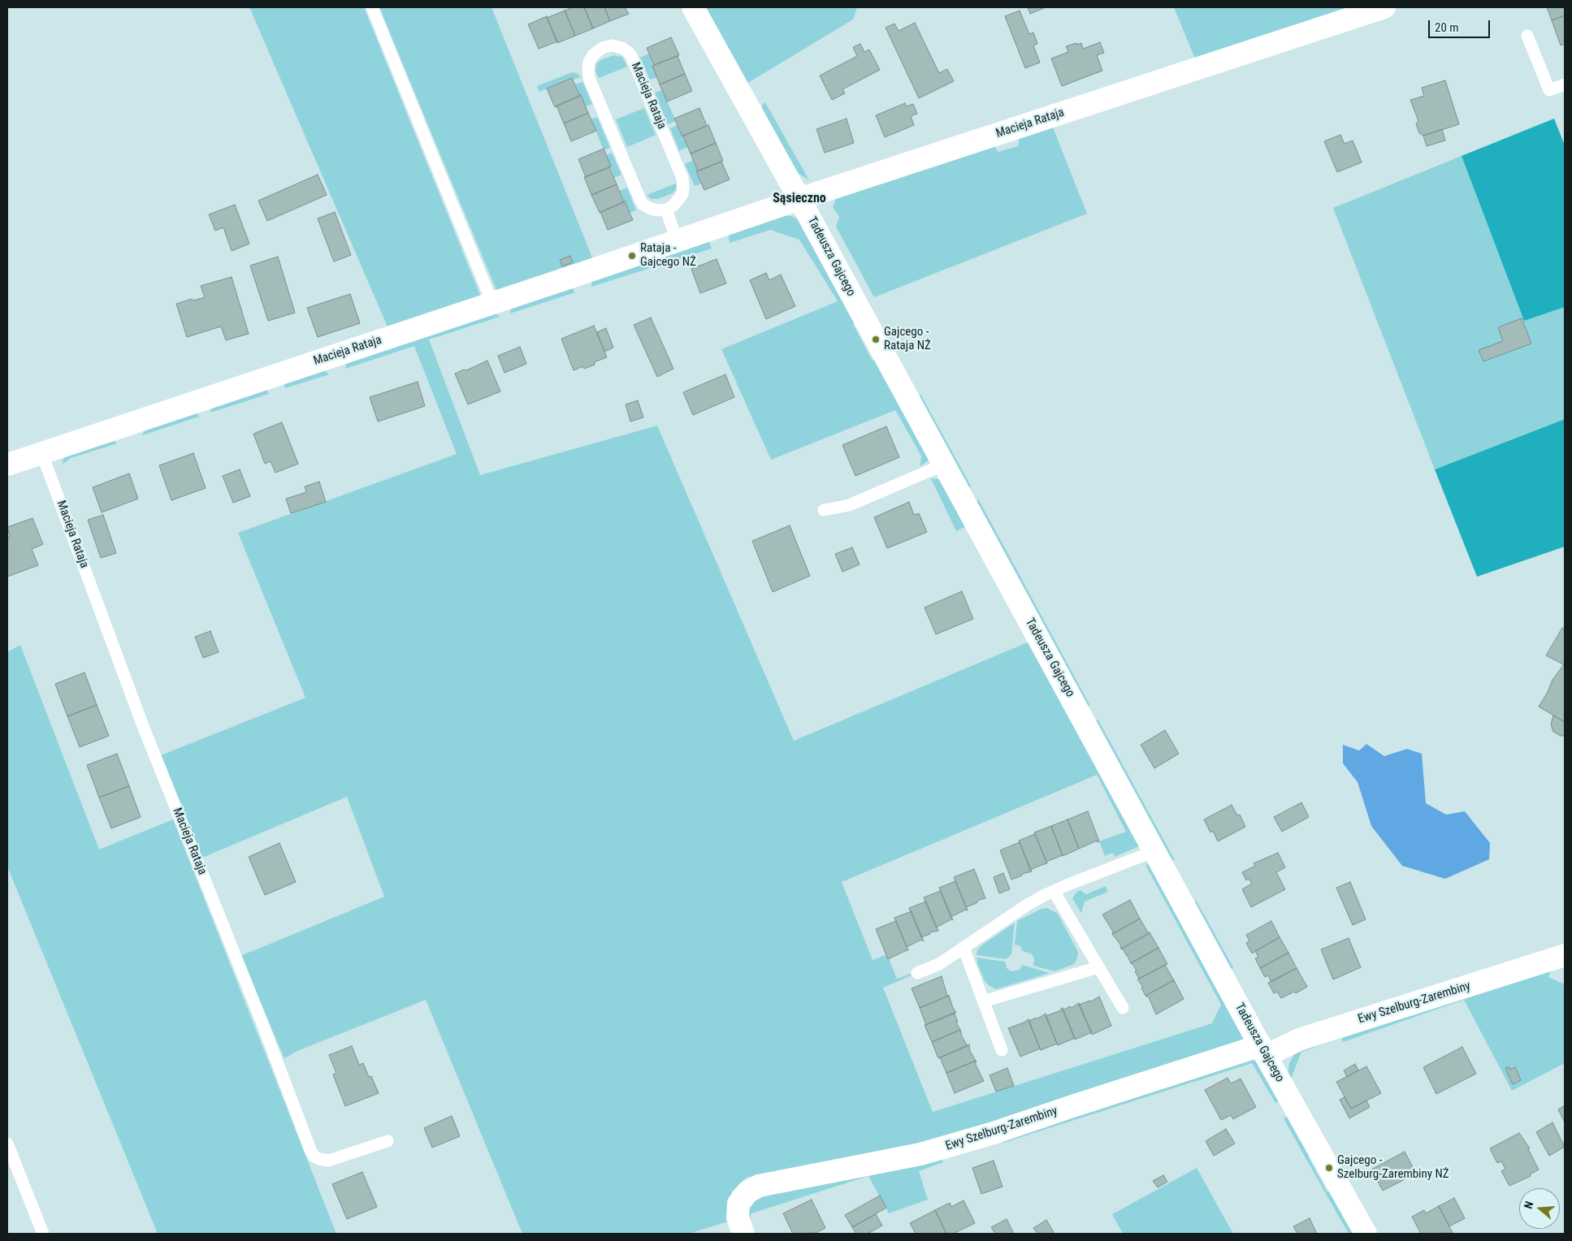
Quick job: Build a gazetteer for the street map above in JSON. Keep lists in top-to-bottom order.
{
  "streets": {
    "street": ["Macieja Rataja", "Tadeusza Gajcego", "Ewy Szelburg-Zarembiny"]
  },
  "crossings": [
    ["Macieja Rataja", "Tadeusza Gajcego"],
    ["Tadeusza Gajcego", "Ewy Szelburg-Zarembiny"]
  ],
  "districts": ["Sąsieczno"],
  "places": ["Rataja - Gajcego NŻ", "Gajcego - Rataja NŻ", "Gajcego - Szelburg-Zarembiny NŻ"],
  "scale_bar": "20 m",
  "north": "left"
}
